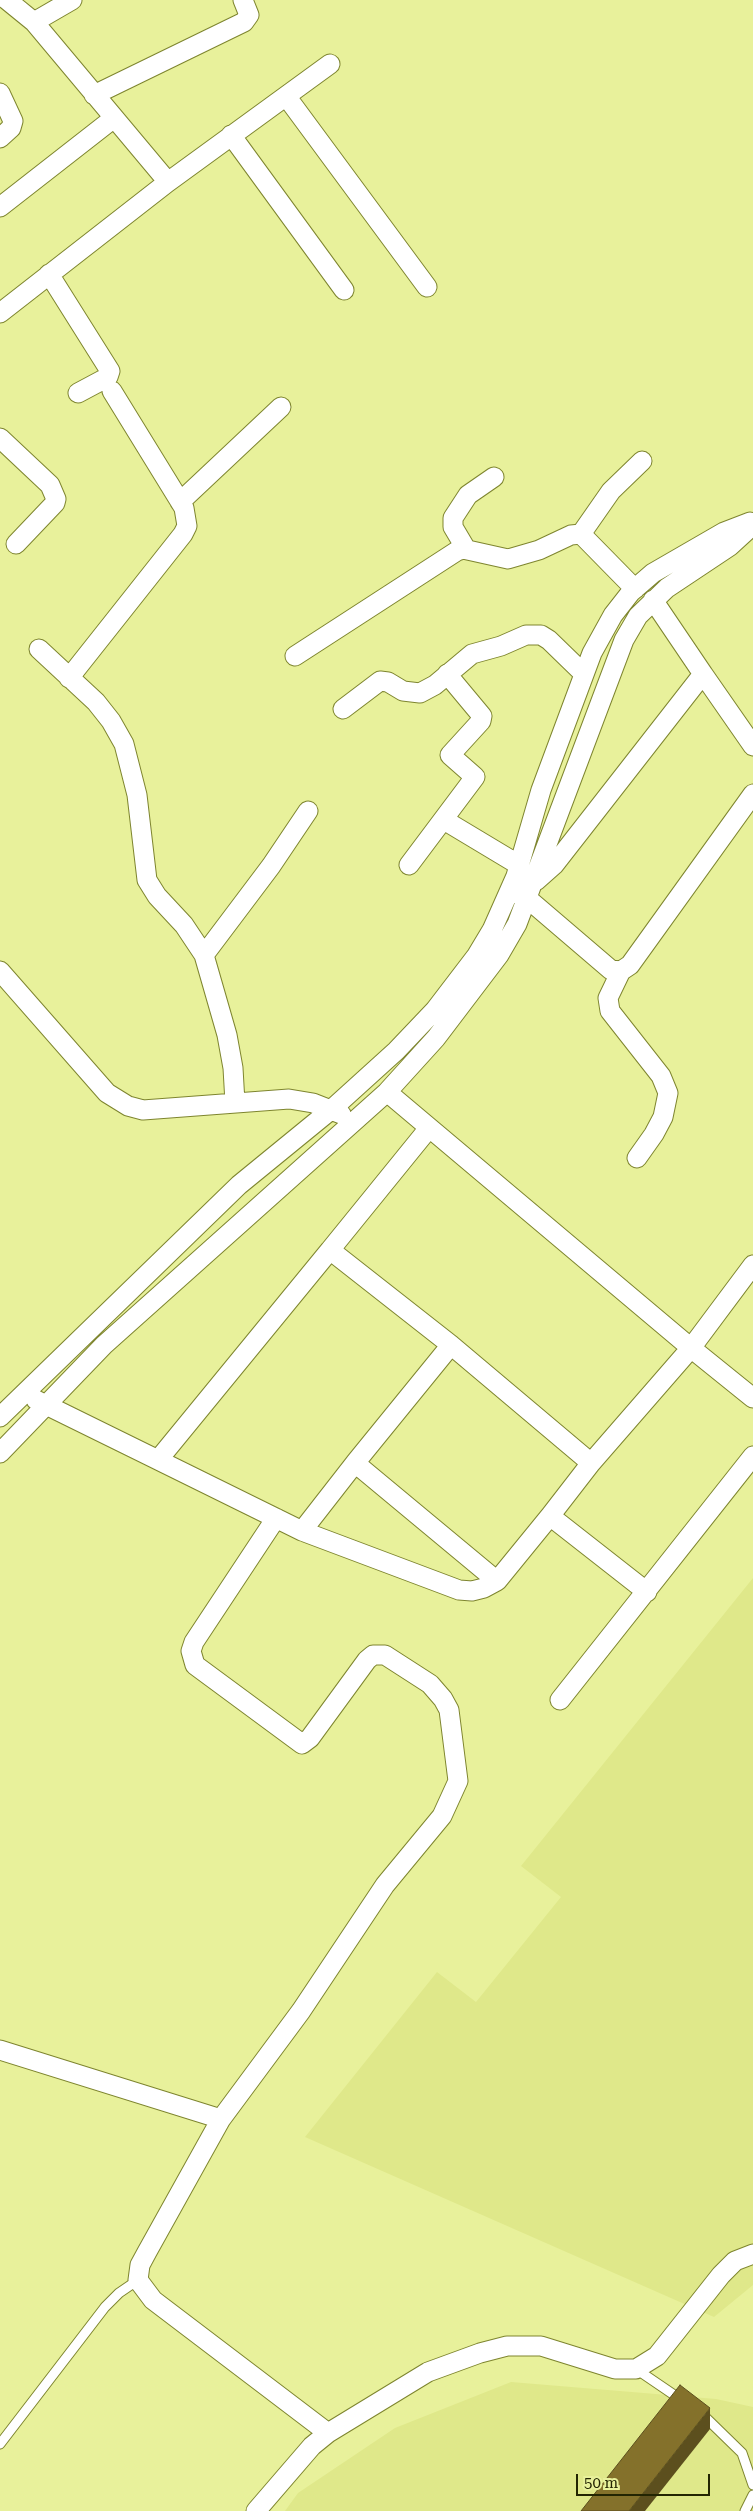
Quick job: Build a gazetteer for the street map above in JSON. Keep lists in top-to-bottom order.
{
  "scale_bar": "50 m"
}
